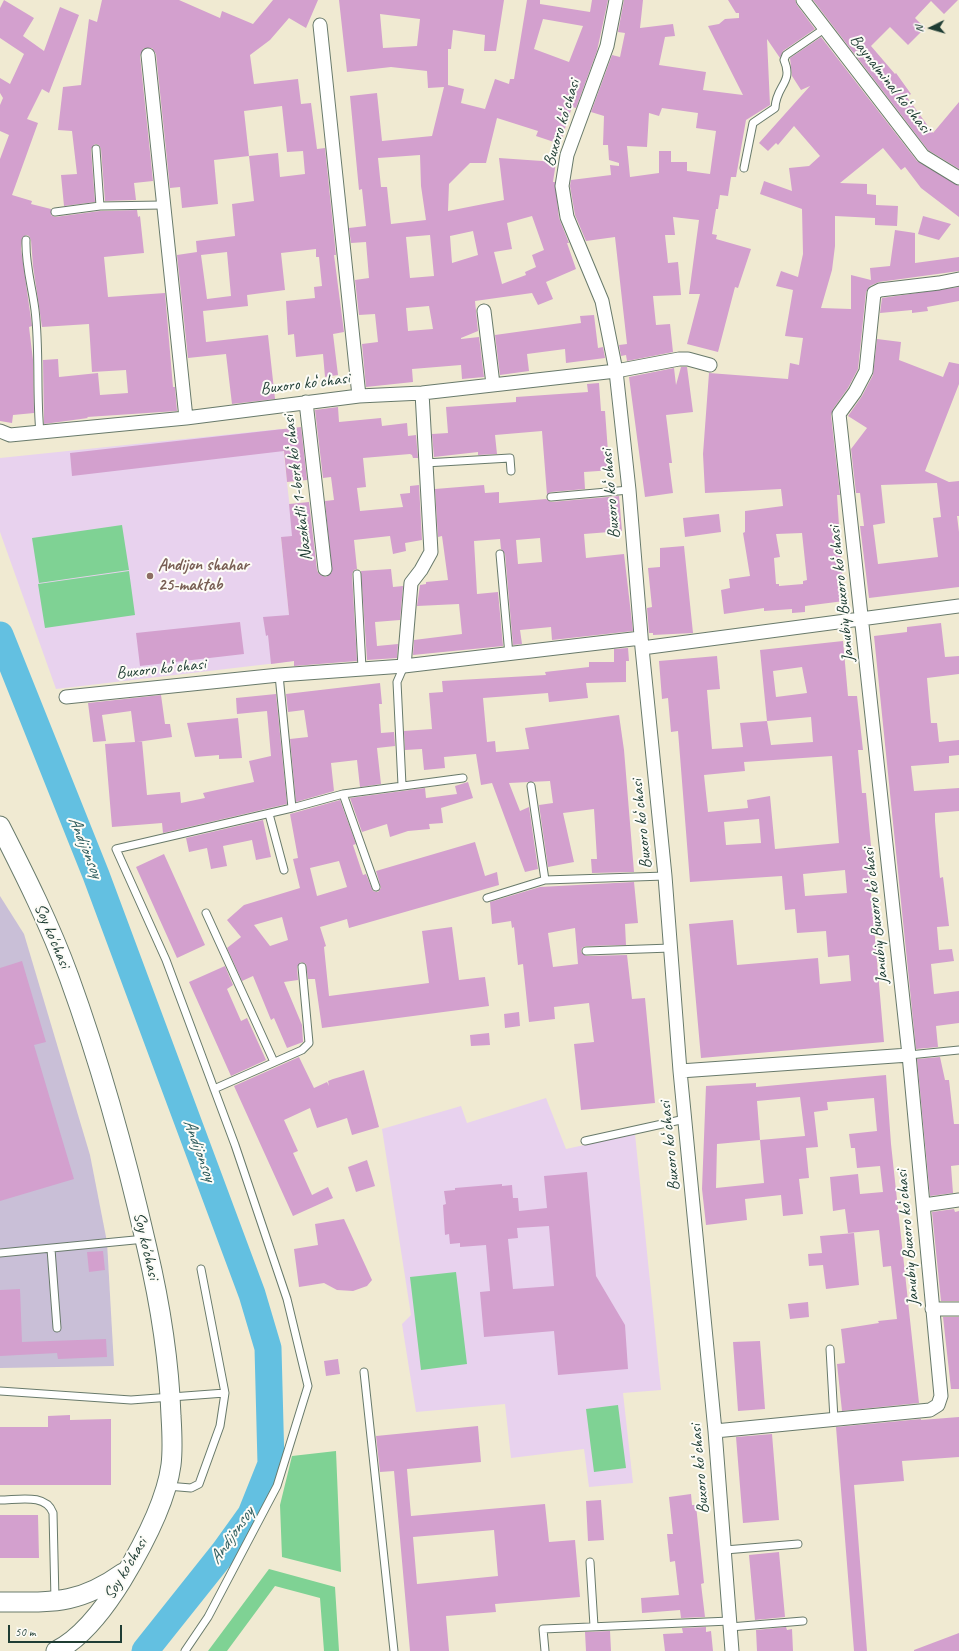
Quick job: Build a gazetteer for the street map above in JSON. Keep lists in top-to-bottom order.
{
  "streets": {
    "main road": ["Soy ko'chasi"],
    "street": [
      "Baynalminal koʻchasi",
      "Buxoro koʻchasi",
      "Nazokatli 1-berk koʻchasi",
      "Janubiy Buxoro koʻchasi"
    ]
  },
  "crossings": [
    ["Buxoro koʻchasi", "Nazokatli 1-berk koʻchasi"],
    ["Buxoro koʻchasi", "Janubiy Buxoro koʻchasi"]
  ],
  "water": ["Andijonsoy"],
  "places": ["Andijon shahar 25-maktab"],
  "scale_bar": "50 m",
  "north": "left"
}
